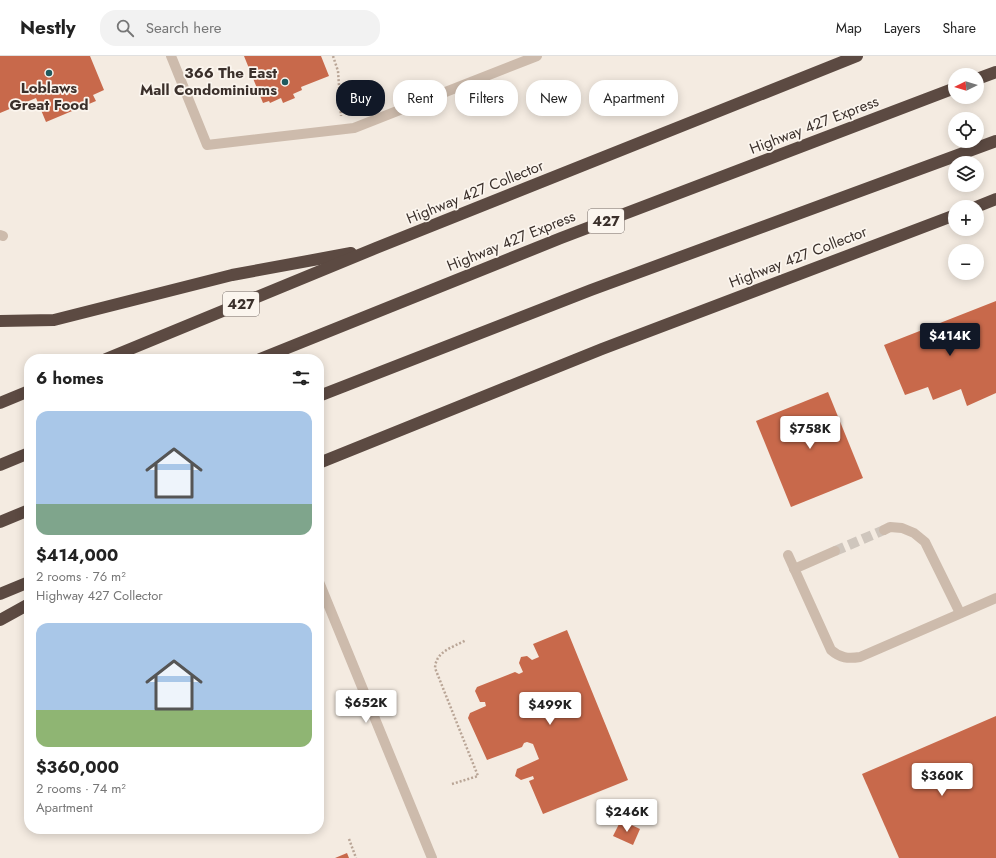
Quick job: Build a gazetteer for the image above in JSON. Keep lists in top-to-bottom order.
{
  "streets": {
    "highway": ["Highway 427 Express", "Highway 427 Collector", "427"]
  },
  "places": ["Loblaws Great Food", "366 The East Mall Condominiums"],
  "north": "left",
  "page": {
    "header": "Nestly",
    "search": "Search here",
    "nav": ["Map", "Layers", "Share"],
    "map_buttons": ["+", "−"],
    "chip": [
      "Buy",
      "Rent",
      "Filters",
      "New",
      "Apartment"
    ],
    "price": [
      "$414K",
      "$758K",
      "$652K",
      "$499K",
      "$360K",
      "$246K"
    ],
    "heading": "6 homes",
    "list": [
      {
        "name": "$414,000",
        "note": "2 rooms · 76 m² · Highway 427 Collector"
      },
      {
        "name": "$360,000",
        "note": "2 rooms · 74 m² · Apartment"
      }
    ]
  }
}
